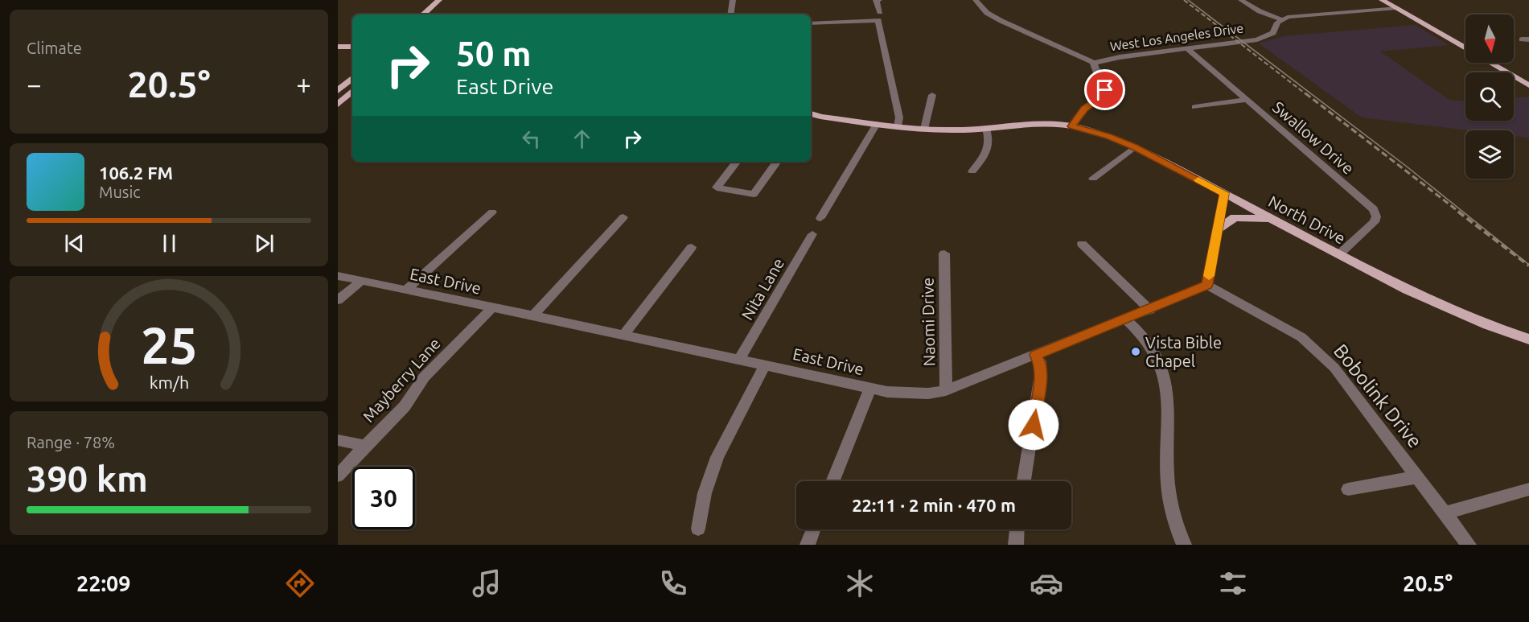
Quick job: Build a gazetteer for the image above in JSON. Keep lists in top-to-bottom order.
{
  "streets": {
    "main road": ["North Drive"],
    "street": [
      "West Los Angeles Drive",
      "Swallow Drive",
      "East Drive",
      "Nita Lane",
      "Naomi Drive",
      "Mayberry Lane",
      "Bobolink Drive"
    ]
  },
  "crossings": [
    ["West Los Angeles Drive", "Swallow Drive"],
    ["West Los Angeles Drive", "North Drive"],
    ["Swallow Drive", "North Drive"],
    ["East Drive", "Nita Lane"],
    ["East Drive", "Naomi Drive"],
    ["East Drive", "Mayberry Lane"],
    ["East Drive", "Bobolink Drive"]
  ],
  "places": ["Vista Bible Chapel"],
  "north": "bottom",
  "page": {
    "tile": [
      "Climate",
      ["Range · 78%", "390 km"]
    ],
    "turn": ["50 m", "East Drive"],
    "heat": ["−", "20.5°", "+"],
    "song": ["106.2 FM", "Music"],
    "limit": "30",
    "trip": "22:11 · 2 min · 470 m",
    "tabs": ["22:09", "20.5°"],
    "gauge": ["25", "km/h"]
  }
}
